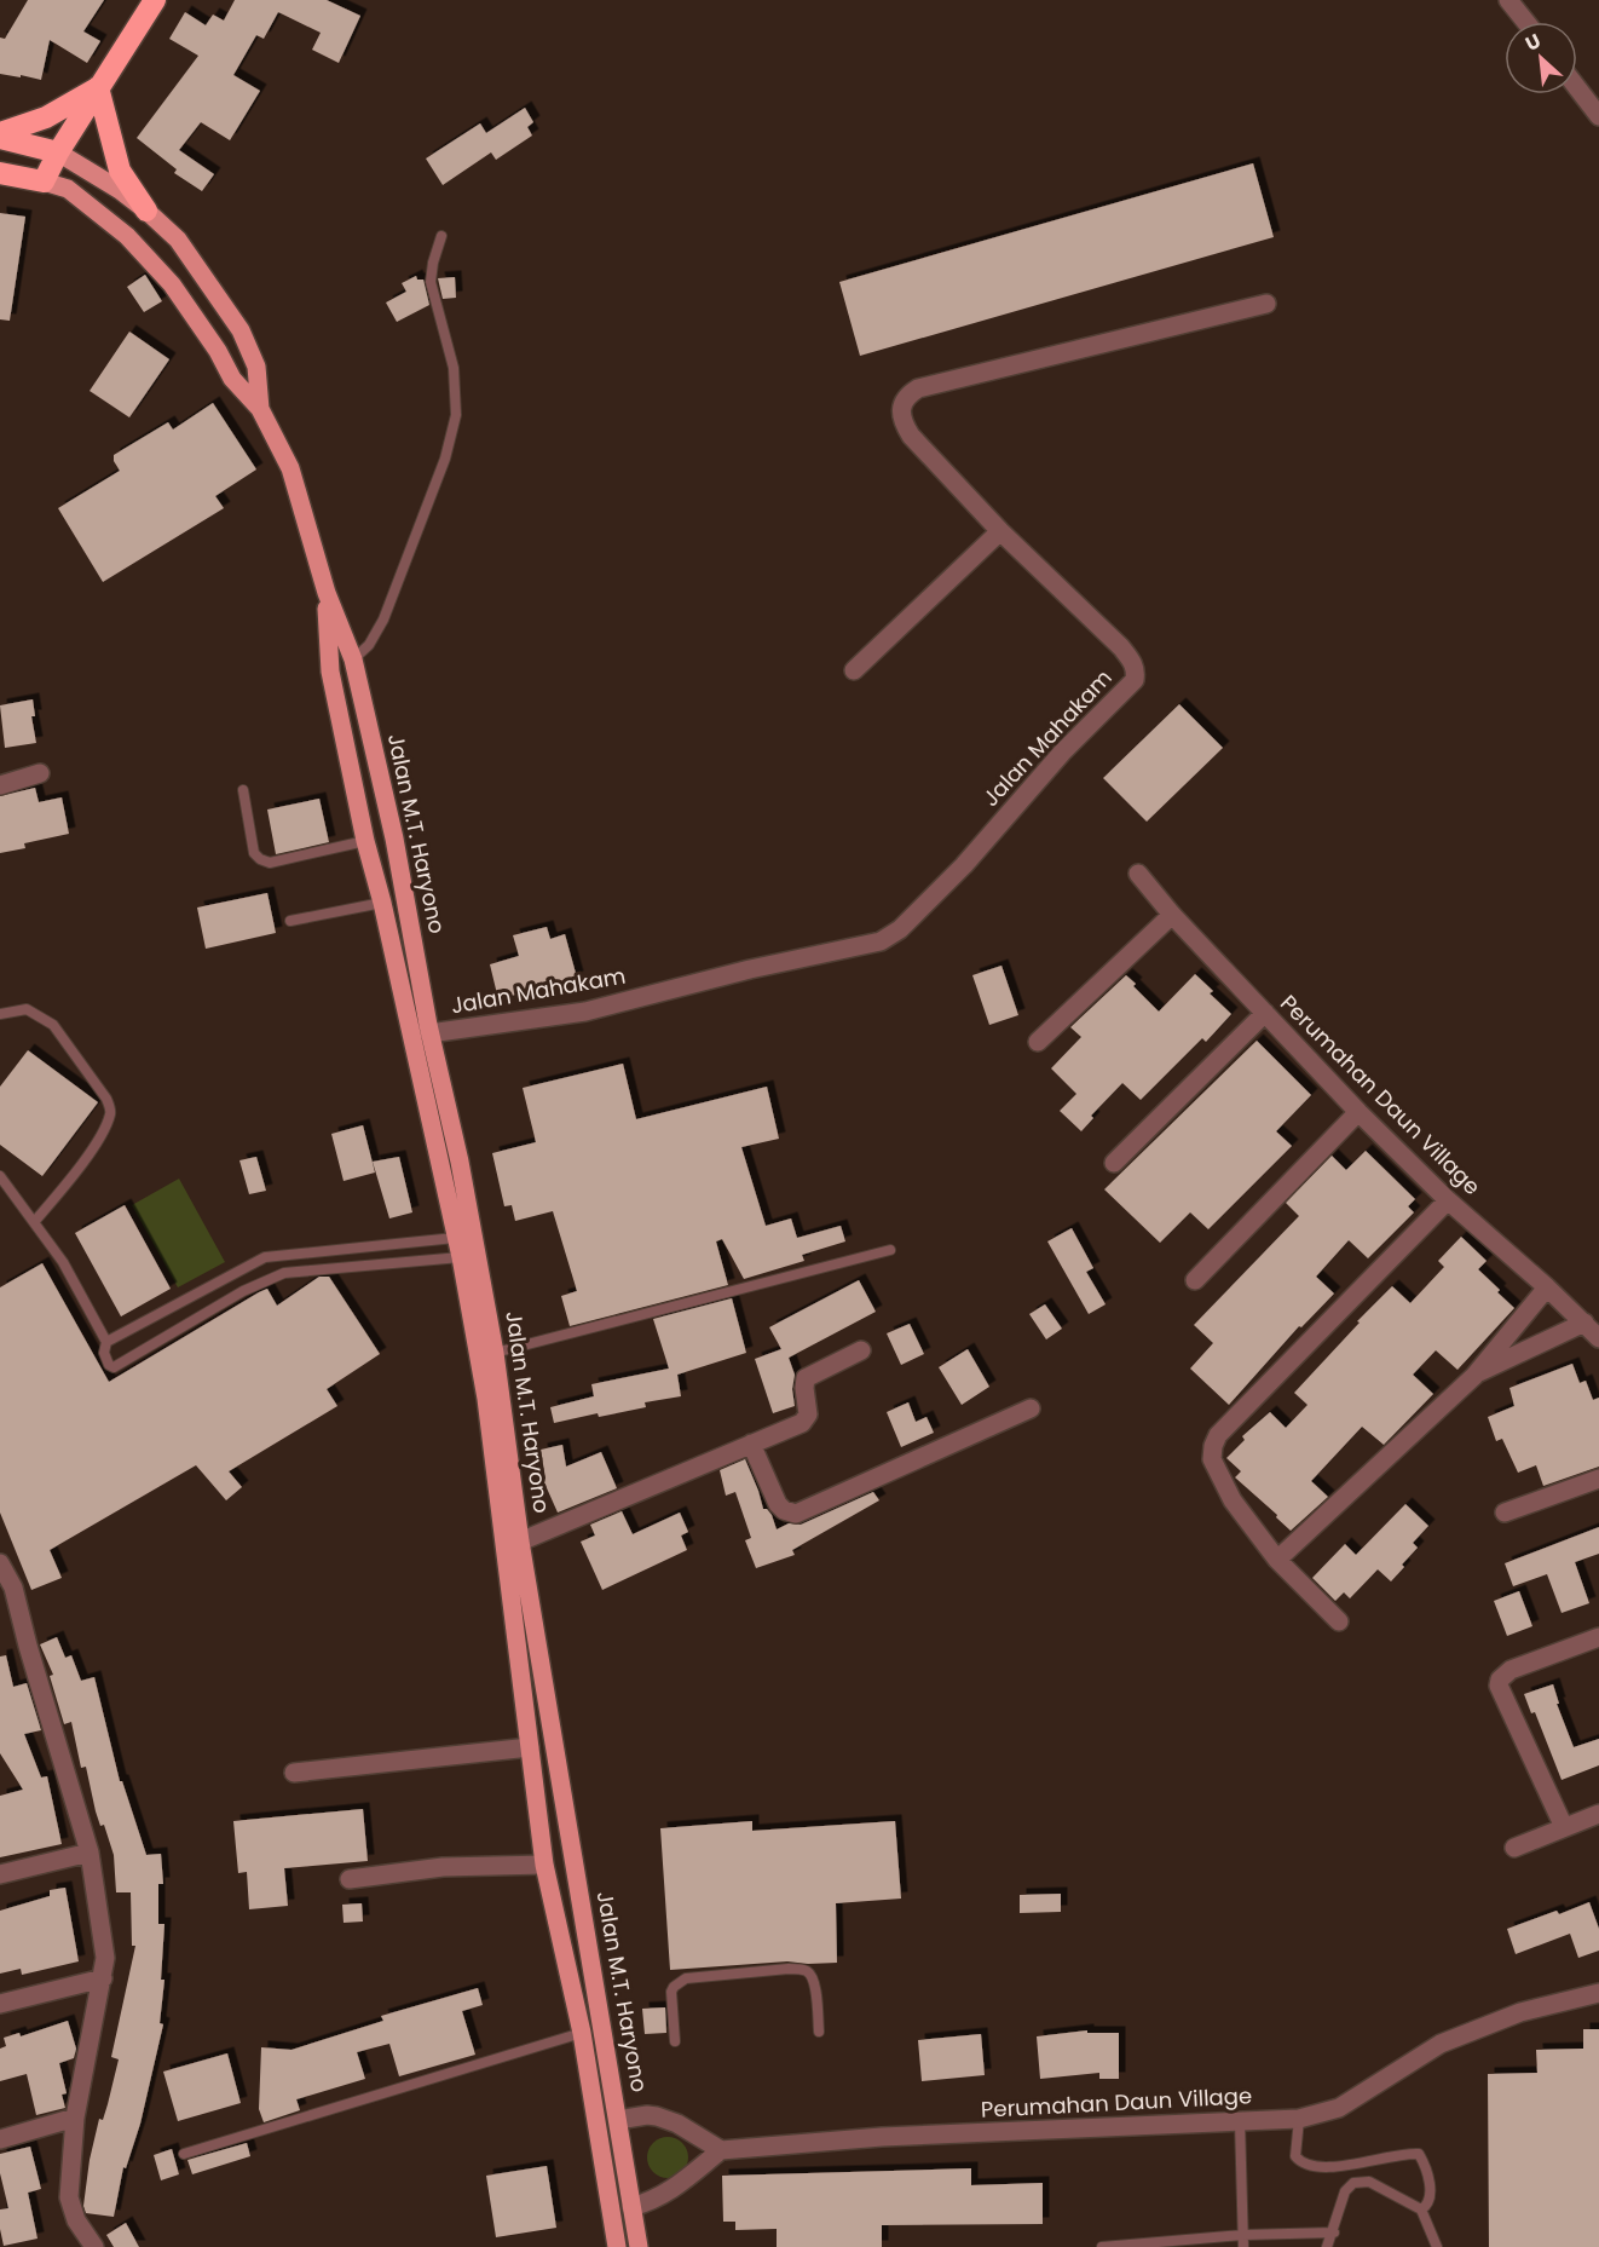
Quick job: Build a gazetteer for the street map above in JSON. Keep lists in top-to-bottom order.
{
  "streets": {
    "highway": ["Jalan M.T. Haryono"],
    "street": ["Jalan Mahakam", "Perumahan Daun Village"]
  },
  "crossings": [
    ["Jalan Mahakam", "Jalan M.T. Haryono"]
  ],
  "north": "top left"
}
